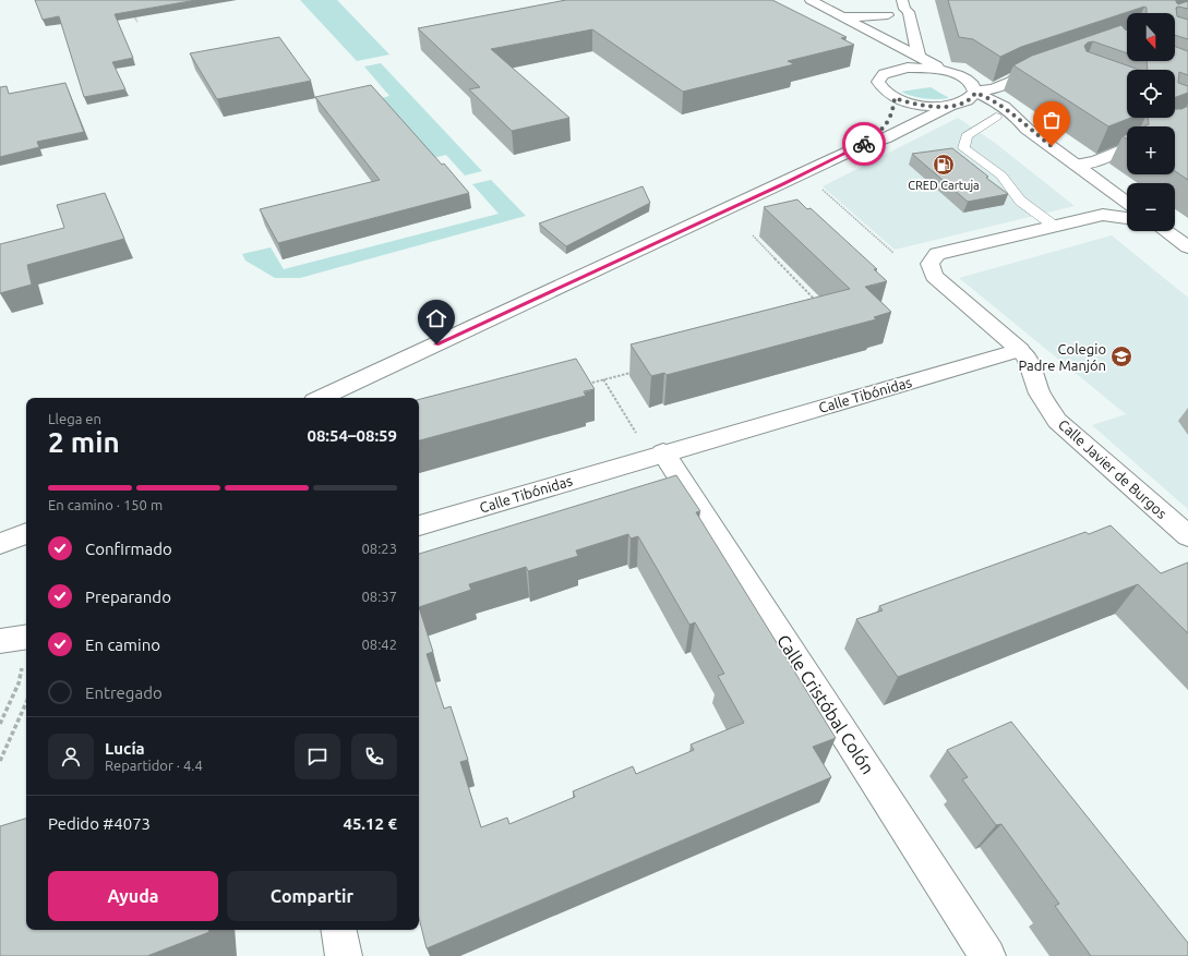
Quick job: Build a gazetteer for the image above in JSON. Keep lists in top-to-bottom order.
{
  "streets": {
    "main road": ["Calle Tibónidas", "Calle Javier de Burgos", "Calle Cristóbal Colón"]
  },
  "crossings": [
    ["Calle Tibónidas", "Calle Javier de Burgos"],
    ["Calle Tibónidas", "Calle Cristóbal Colón"]
  ],
  "places": {
    "fuel station": ["CRED Cartuja"],
    "school or university": ["Colegio Padre Manjón"]
  },
  "north": "bottom",
  "page": {
    "map_buttons": ["+", "−"],
    "heading": ["2 min", "Llega en", "08:54–08:59"],
    "panel": [
      "Lucía",
      "Repartidor · 4.4",
      "Pedido #4073",
      "45.12 €"
    ],
    "bar": "En camino · 150 m",
    "list": [
      ["Confirmado", "08:23"],
      ["Preparando", "08:37"],
      ["En camino", "08:42"],
      "Entregado"
    ],
    "buttons": ["Ayuda", "Compartir"]
  }
}
